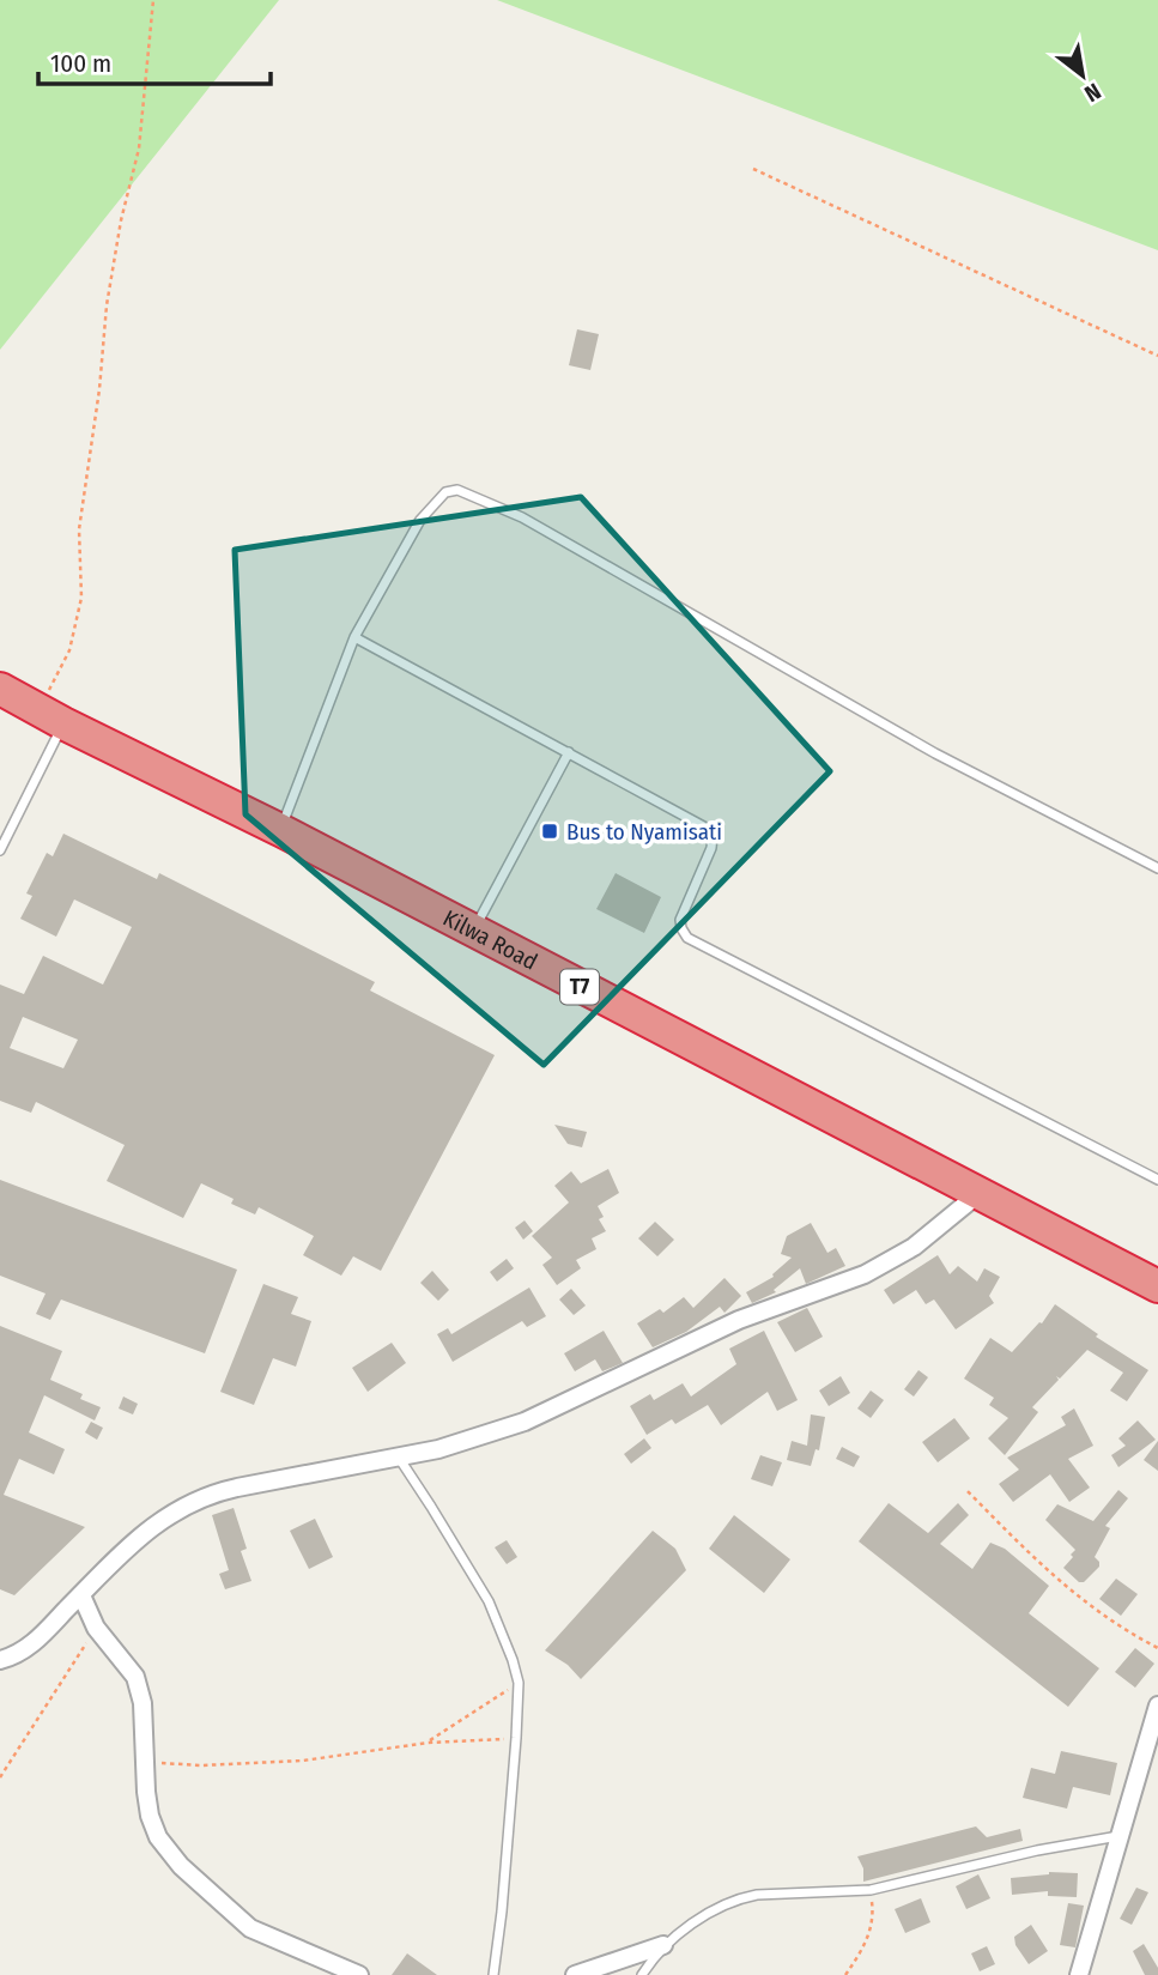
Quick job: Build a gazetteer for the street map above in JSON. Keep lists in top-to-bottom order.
{
  "streets": {
    "highway": ["Kilwa Road", "T7"]
  },
  "places": {
    "transit": ["Bus to Nyamisati"]
  },
  "scale_bar": "100 m",
  "north": "bottom right"
}
